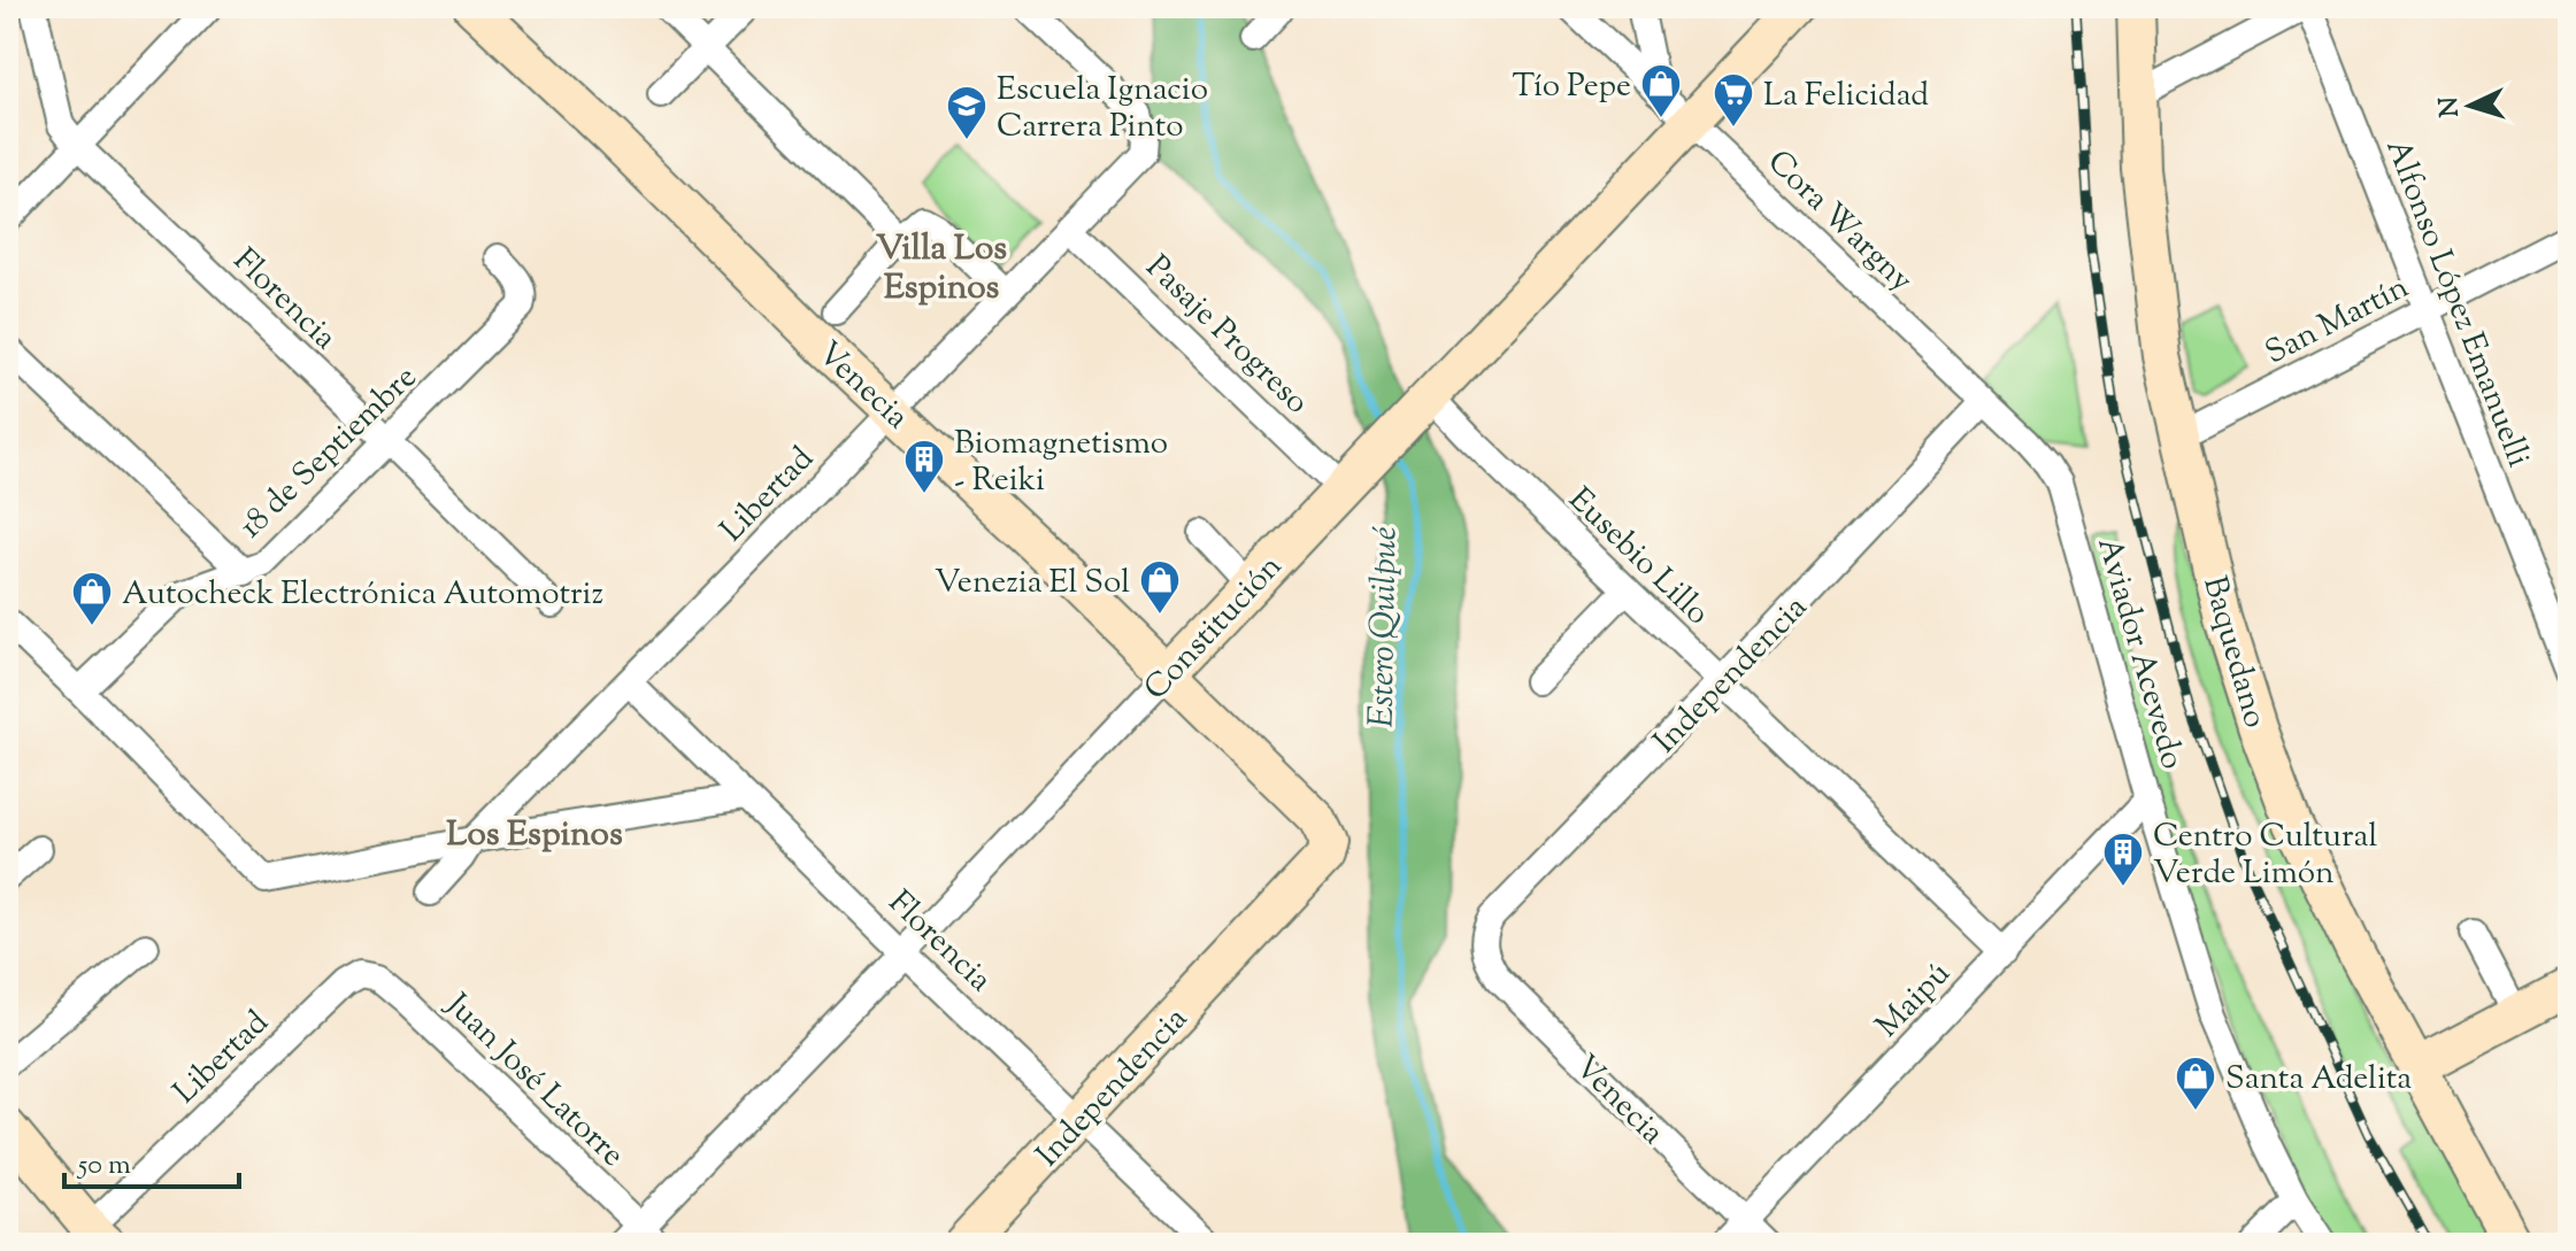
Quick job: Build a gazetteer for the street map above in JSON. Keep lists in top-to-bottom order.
{
  "streets": {
    "street": [
      "Cora Wargny",
      "Florencia",
      "Alfonso López Emanuelli",
      "San Martín",
      "Pasaje Progreso",
      "Venecia",
      "18 de Septiembre",
      "Libertad",
      "Eusebio Lillo",
      "Constitución",
      "Baquedano",
      "Aviador Acevedo",
      "Independencia",
      "Maipú",
      "Juan José Latorre"
    ]
  },
  "crossings": [
    ["Cora Wargny", "Constitución"],
    ["Cora Wargny", "Aviador Acevedo"],
    ["Cora Wargny", "Independencia"],
    ["Florencia", "18 de Septiembre"],
    ["Florencia", "Libertad"],
    ["Florencia", "Constitución"],
    ["Florencia", "Independencia"],
    ["Alfonso López Emanuelli", "San Martín"],
    ["San Martín", "Baquedano"],
    ["Pasaje Progreso", "Libertad"],
    ["Pasaje Progreso", "Constitución"],
    ["Venecia", "Libertad"],
    ["Venecia", "Constitución"],
    ["Venecia", "Independencia"],
    ["Venecia", "Maipú"],
    ["Libertad", "Juan José Latorre"],
    ["Eusebio Lillo", "Constitución"],
    ["Eusebio Lillo", "Independencia"],
    ["Eusebio Lillo", "Maipú"],
    ["Constitución", "Juan José Latorre"],
    ["Aviador Acevedo", "Maipú"]
  ],
  "districts": ["Villa Los Espinos", "Los Espinos"],
  "water": ["Estero Quilpué"],
  "places": {
    "shop": [
      "Tío Pepe",
      "Venezia El Sol",
      "Autocheck Electrónica Automotriz",
      "Santa Adelita"
    ],
    "supermarket": ["La Felicidad"],
    "school or university": ["Escuela Ignacio Carrera Pinto"],
    "building": ["Biomagnetismo - Reiki", "Centro Cultural Verde Limón"]
  },
  "scale_bar": "50 m",
  "north": "left"
}
